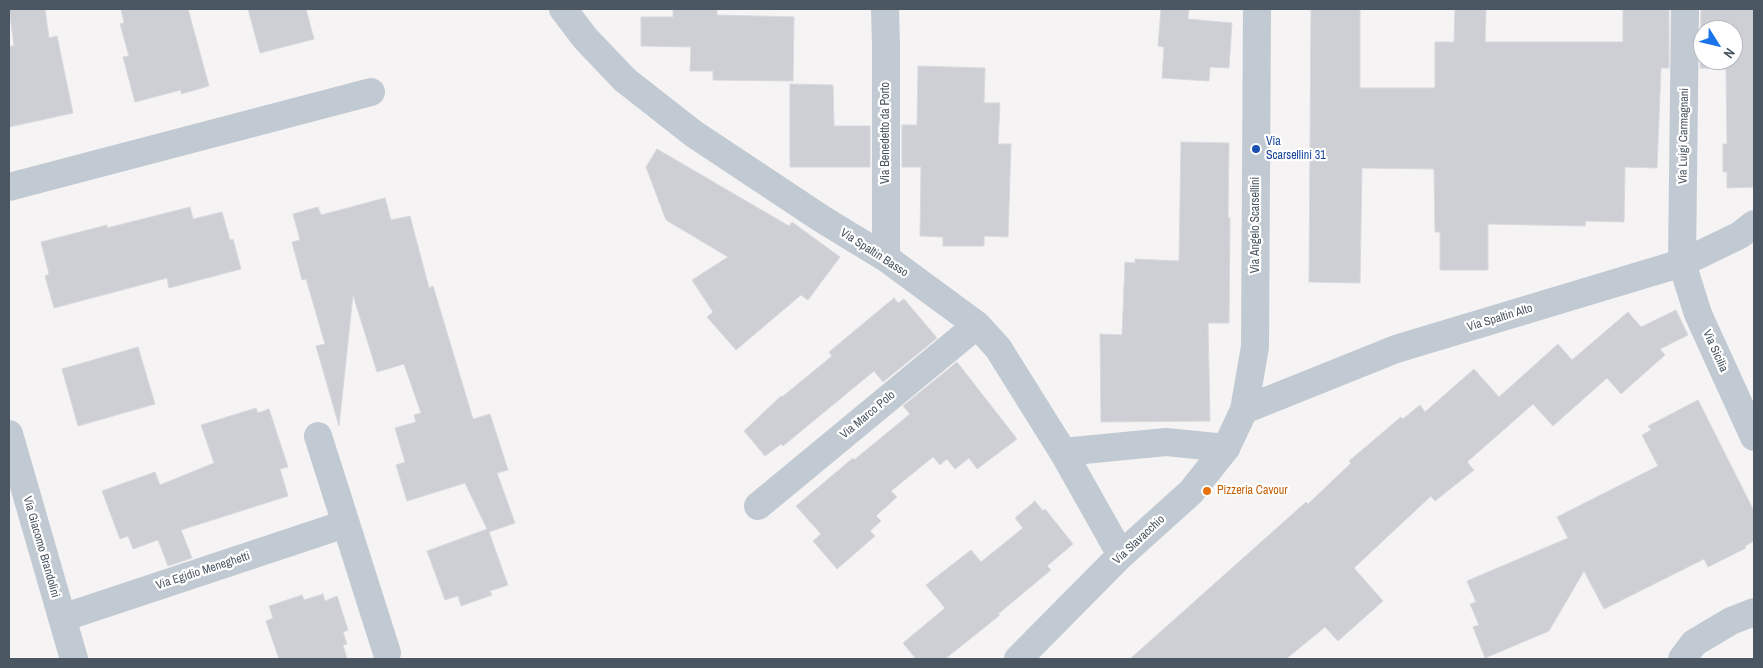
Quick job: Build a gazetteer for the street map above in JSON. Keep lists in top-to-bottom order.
{
  "streets": {
    "street": [
      "Via Benedetto da Porto",
      "Via Luigi Carmagnani",
      "Via Angelo Scarsellini",
      "Via Spaltin Basso",
      "Via Spaltin Alto",
      "Via Sicilia",
      "Via Marco Polo",
      "Via Slavacchio",
      "Via Giacomo Brandolini",
      "Via Egidio Meneghetti"
    ]
  },
  "crossings": [
    ["Via Benedetto da Porto", "Via Spaltin Basso"],
    ["Via Luigi Carmagnani", "Via Spaltin Alto"],
    ["Via Luigi Carmagnani", "Via Sicilia"],
    ["Via Angelo Scarsellini", "Via Spaltin Alto"],
    ["Via Angelo Scarsellini", "Via Slavacchio"],
    ["Via Spaltin Basso", "Via Marco Polo"],
    ["Via Spaltin Basso", "Via Slavacchio"],
    ["Via Spaltin Alto", "Via Sicilia"],
    ["Via Spaltin Alto", "Via Slavacchio"],
    ["Via Giacomo Brandolini", "Via Egidio Meneghetti"]
  ],
  "places": ["Via Scarsellini 31", "Pizzeria Cavour"],
  "north": "bottom right"
}
